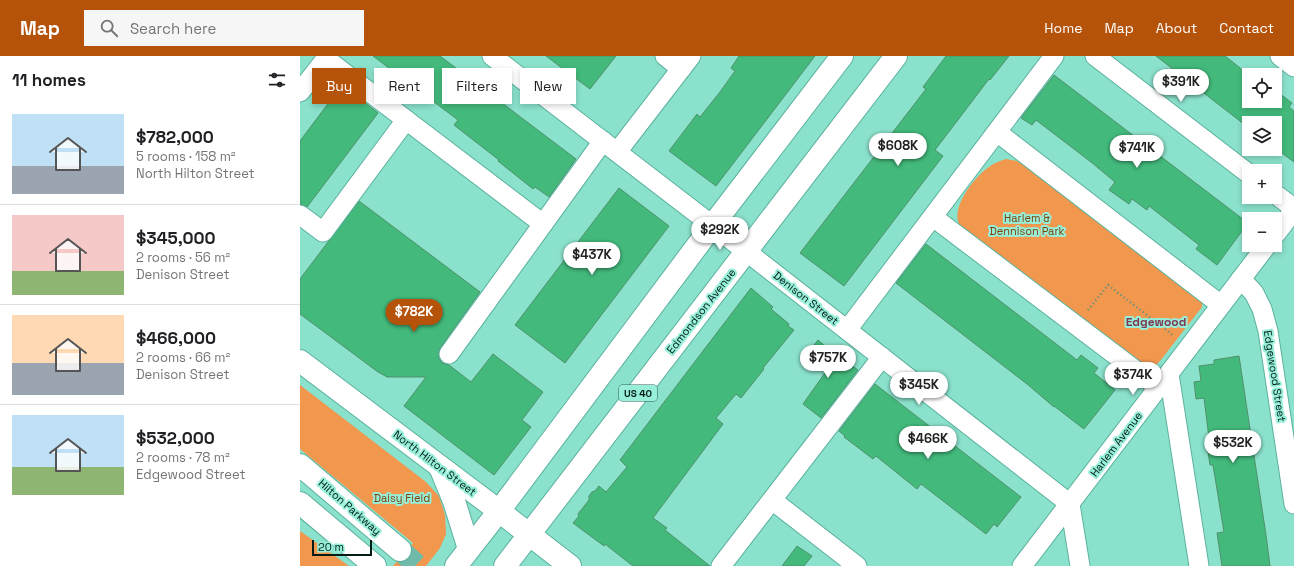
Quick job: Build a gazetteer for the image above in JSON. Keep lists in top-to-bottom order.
{
  "streets": {
    "main road": [
      "Edmondson Avenue",
      "US 40",
      "North Hilton Street",
      "Hilton Parkway"
    ],
    "street": ["Denison Street", "Edgewood Street", "Harlem Avenue"]
  },
  "crossings": [
    ["Denison Street", "Edmondson Avenue"],
    ["Denison Street", "Harlem Avenue"],
    ["Edmondson Avenue", "North Hilton Street"],
    ["Edgewood Street", "Harlem Avenue"]
  ],
  "districts": ["Edgewood"],
  "parks": ["Harlem & Dennison Park", "Daisy Field"],
  "scale_bar": "20 m",
  "page": {
    "header": "Map",
    "search": "Search here",
    "nav": [
      "Home",
      "Map",
      "About",
      "Contact"
    ],
    "heading": "11 homes",
    "map_buttons": ["+", "−"],
    "chip": [
      "Buy",
      "Rent",
      "Filters",
      "New"
    ],
    "price": [
      "$391K",
      "$608K",
      "$741K",
      "$292K",
      "$437K",
      "$782K",
      "$757K",
      "$374K",
      "$345K",
      "$466K",
      "$532K"
    ],
    "list": [
      {
        "name": "$782,000",
        "note": "5 rooms · 158 m² · North Hilton Street"
      },
      {
        "name": "$345,000",
        "note": "2 rooms · 56 m² · Denison Street"
      },
      {
        "name": "$466,000",
        "note": "2 rooms · 66 m² · Denison Street"
      },
      {
        "name": "$532,000",
        "note": "2 rooms · 78 m² · Edgewood Street"
      }
    ],
    "scale": "20 m"
  }
}
